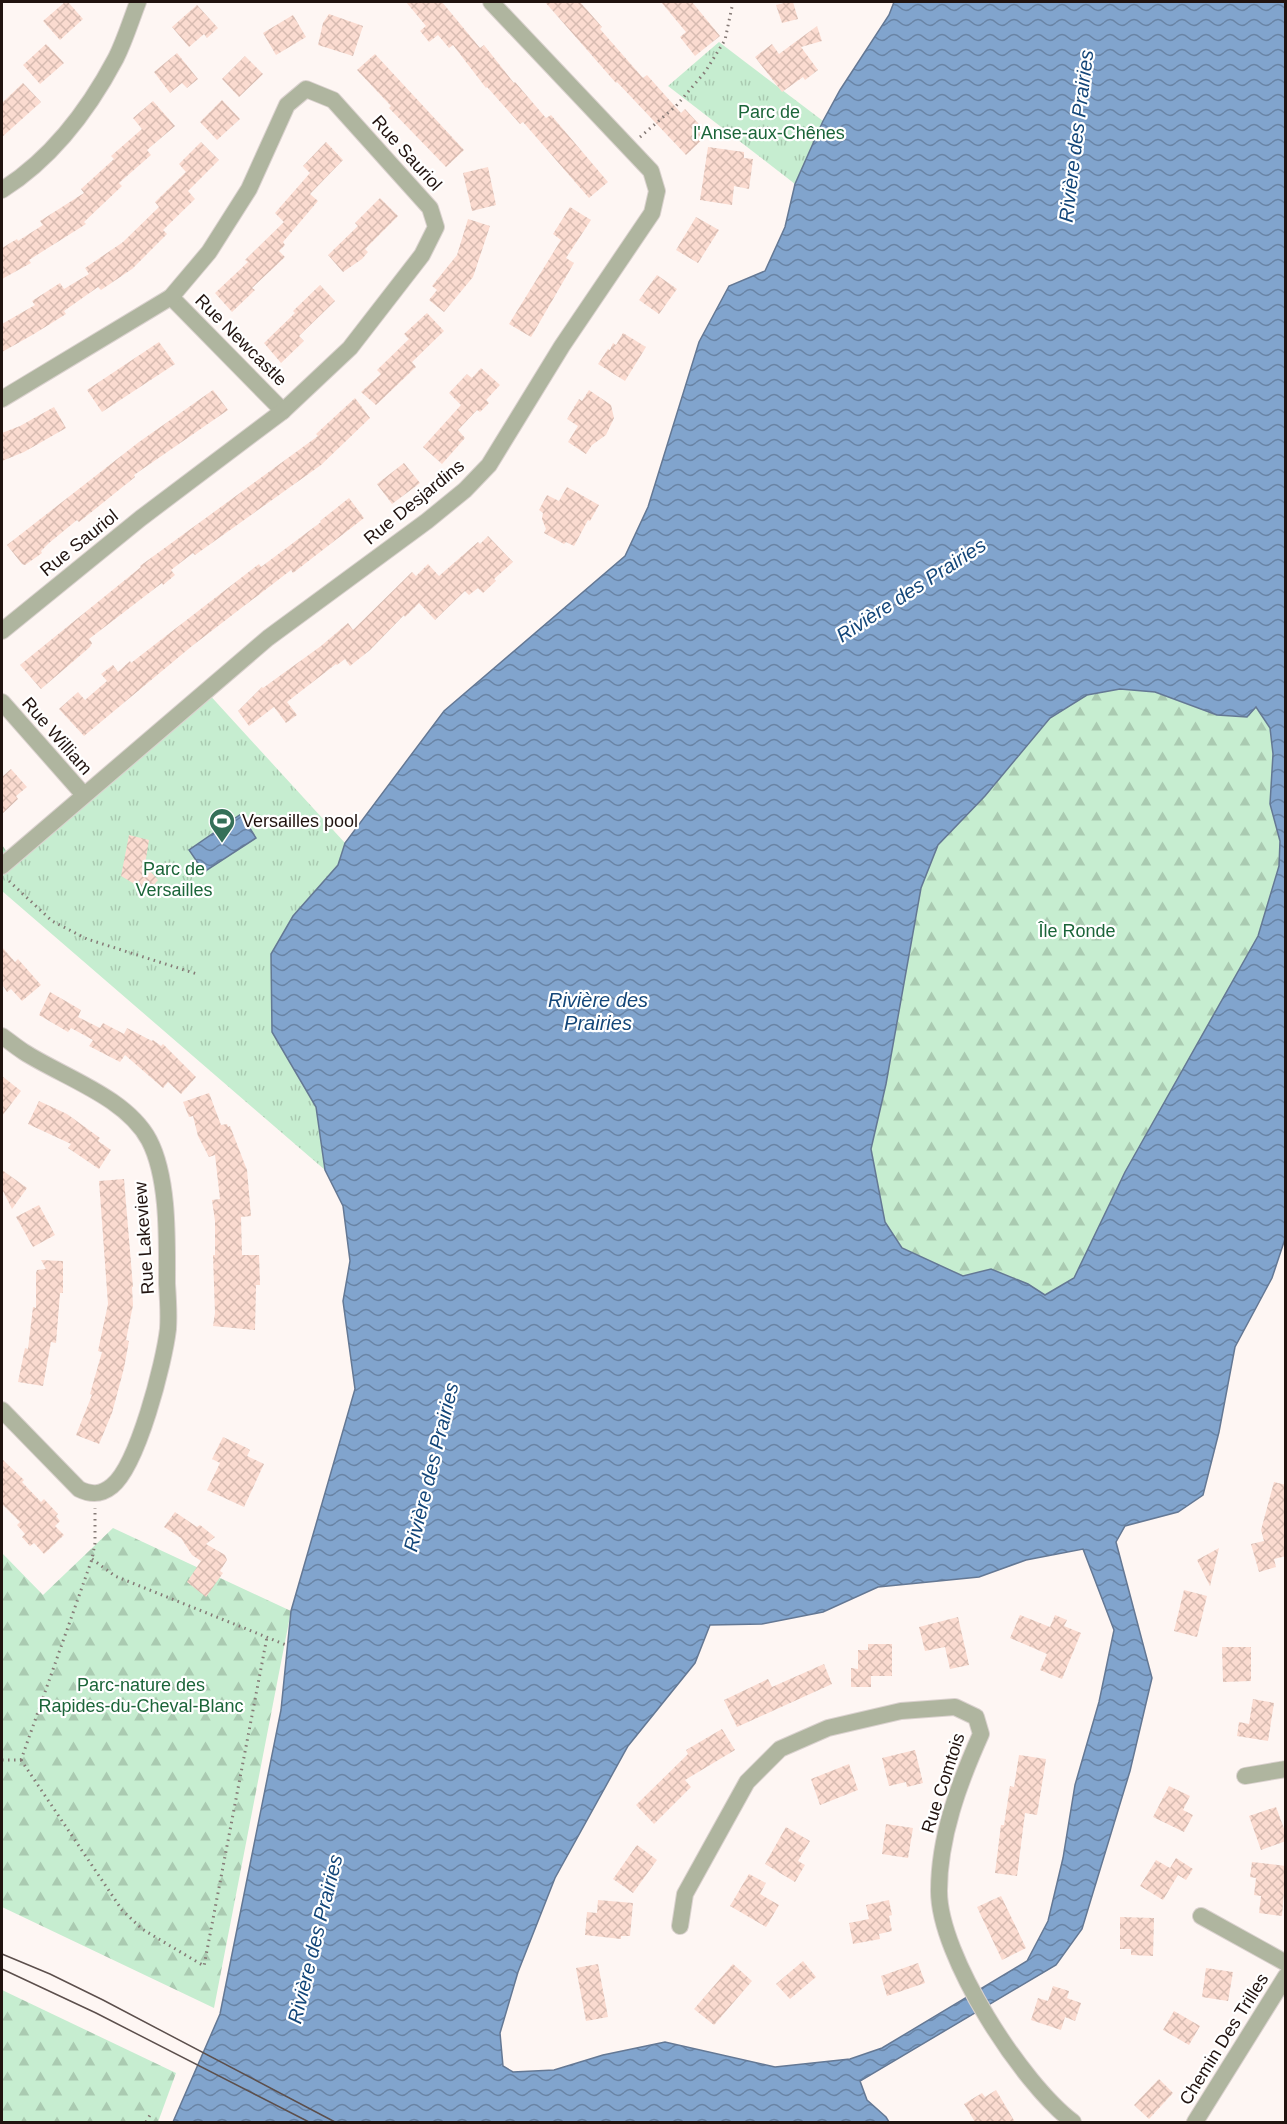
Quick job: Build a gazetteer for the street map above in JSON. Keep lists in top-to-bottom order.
{
  "streets": {
    "street": [
      "Rue Sauriol",
      "Rue Newcastle",
      "Rue Desjardins",
      "Rue William",
      "Rue Lakeview",
      "Rue Comtois",
      "Chemin Des Trilles"
    ]
  },
  "crossings": [
    ["Rue Sauriol", "Rue Newcastle"],
    ["Rue Desjardins", "Rue William"]
  ],
  "water": ["Rivière des Prairies"],
  "parks": [
    "Parc de l'Anse-aux-Chênes",
    "Parc de Versailles",
    "Île Ronde",
    "Parc-nature des Rapides-du-Cheval-Blanc"
  ],
  "places": {
    "sports": ["Versailles pool"]
  }
}
